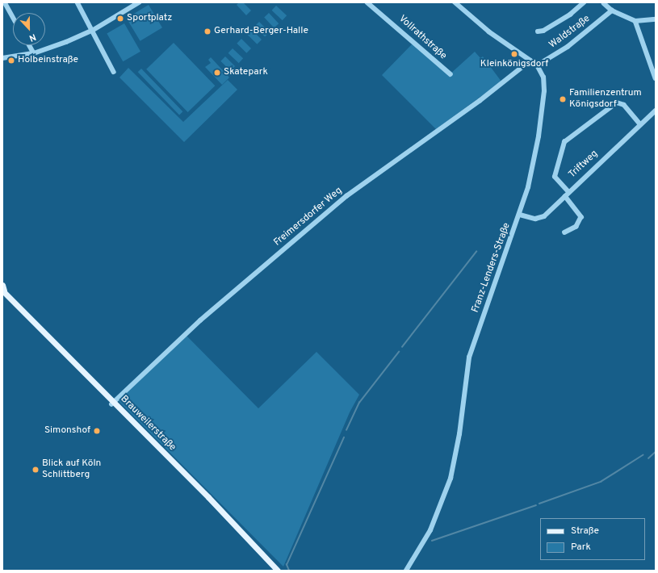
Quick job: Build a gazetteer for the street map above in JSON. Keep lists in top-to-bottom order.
{
  "streets": {
    "main road": ["Brauweilerstraße"],
    "street": [
      "Waldstraße",
      "Vollrathstraße",
      "Triftweg",
      "Freimersdorfer Weg",
      "Franz-Lenders-Straße"
    ]
  },
  "crossings": [
    ["Waldstraße", "Franz-Lenders-Straße"],
    ["Triftweg", "Franz-Lenders-Straße"],
    ["Freimersdorfer Weg", "Franz-Lenders-Straße"],
    ["Freimersdorfer Weg", "Brauweilerstraße"]
  ],
  "places": [
    "Sportplatz",
    "Gerhard-Berger-Halle",
    "Kleinkönigsdorf",
    "Holbeinstraße",
    "Skatepark",
    "Familienzentrum Königsdorf",
    "Simonshof",
    "Blick auf Köln Schlittberg"
  ],
  "legend": ["Straße", "Park"],
  "north": "bottom"
}
